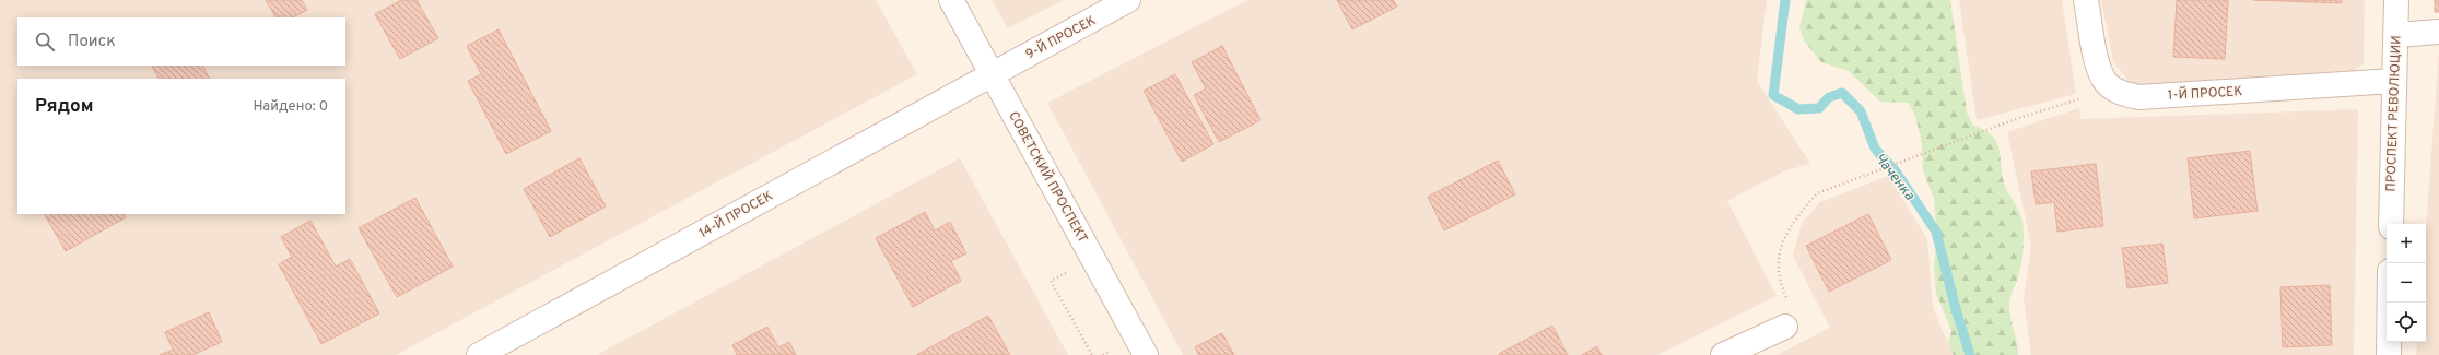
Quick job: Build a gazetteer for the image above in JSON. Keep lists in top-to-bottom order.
{
  "streets": {
    "street": [
      "9-Й ПРОСЕК",
      "1-Й ПРОСЕК",
      "ПРОСПЕКТ РЕВОЛЮЦИИ",
      "СОВЕТСКИЙ ПРОСПЕКТ",
      "14-Й ПРОСЕК"
    ]
  },
  "crossings": [
    ["9-Й ПРОСЕК", "СОВЕТСКИЙ ПРОСПЕКТ"],
    ["9-Й ПРОСЕК", "14-Й ПРОСЕК"],
    ["1-Й ПРОСЕК", "ПРОСПЕКТ РЕВОЛЮЦИИ"],
    ["СОВЕТСКИЙ ПРОСПЕКТ", "14-Й ПРОСЕК"]
  ],
  "water": ["Чаченка"],
  "page": {
    "search": "Поиск",
    "heading": ["Рядом", "Найдено: 0"],
    "map_buttons": ["+", "−"]
  }
}
